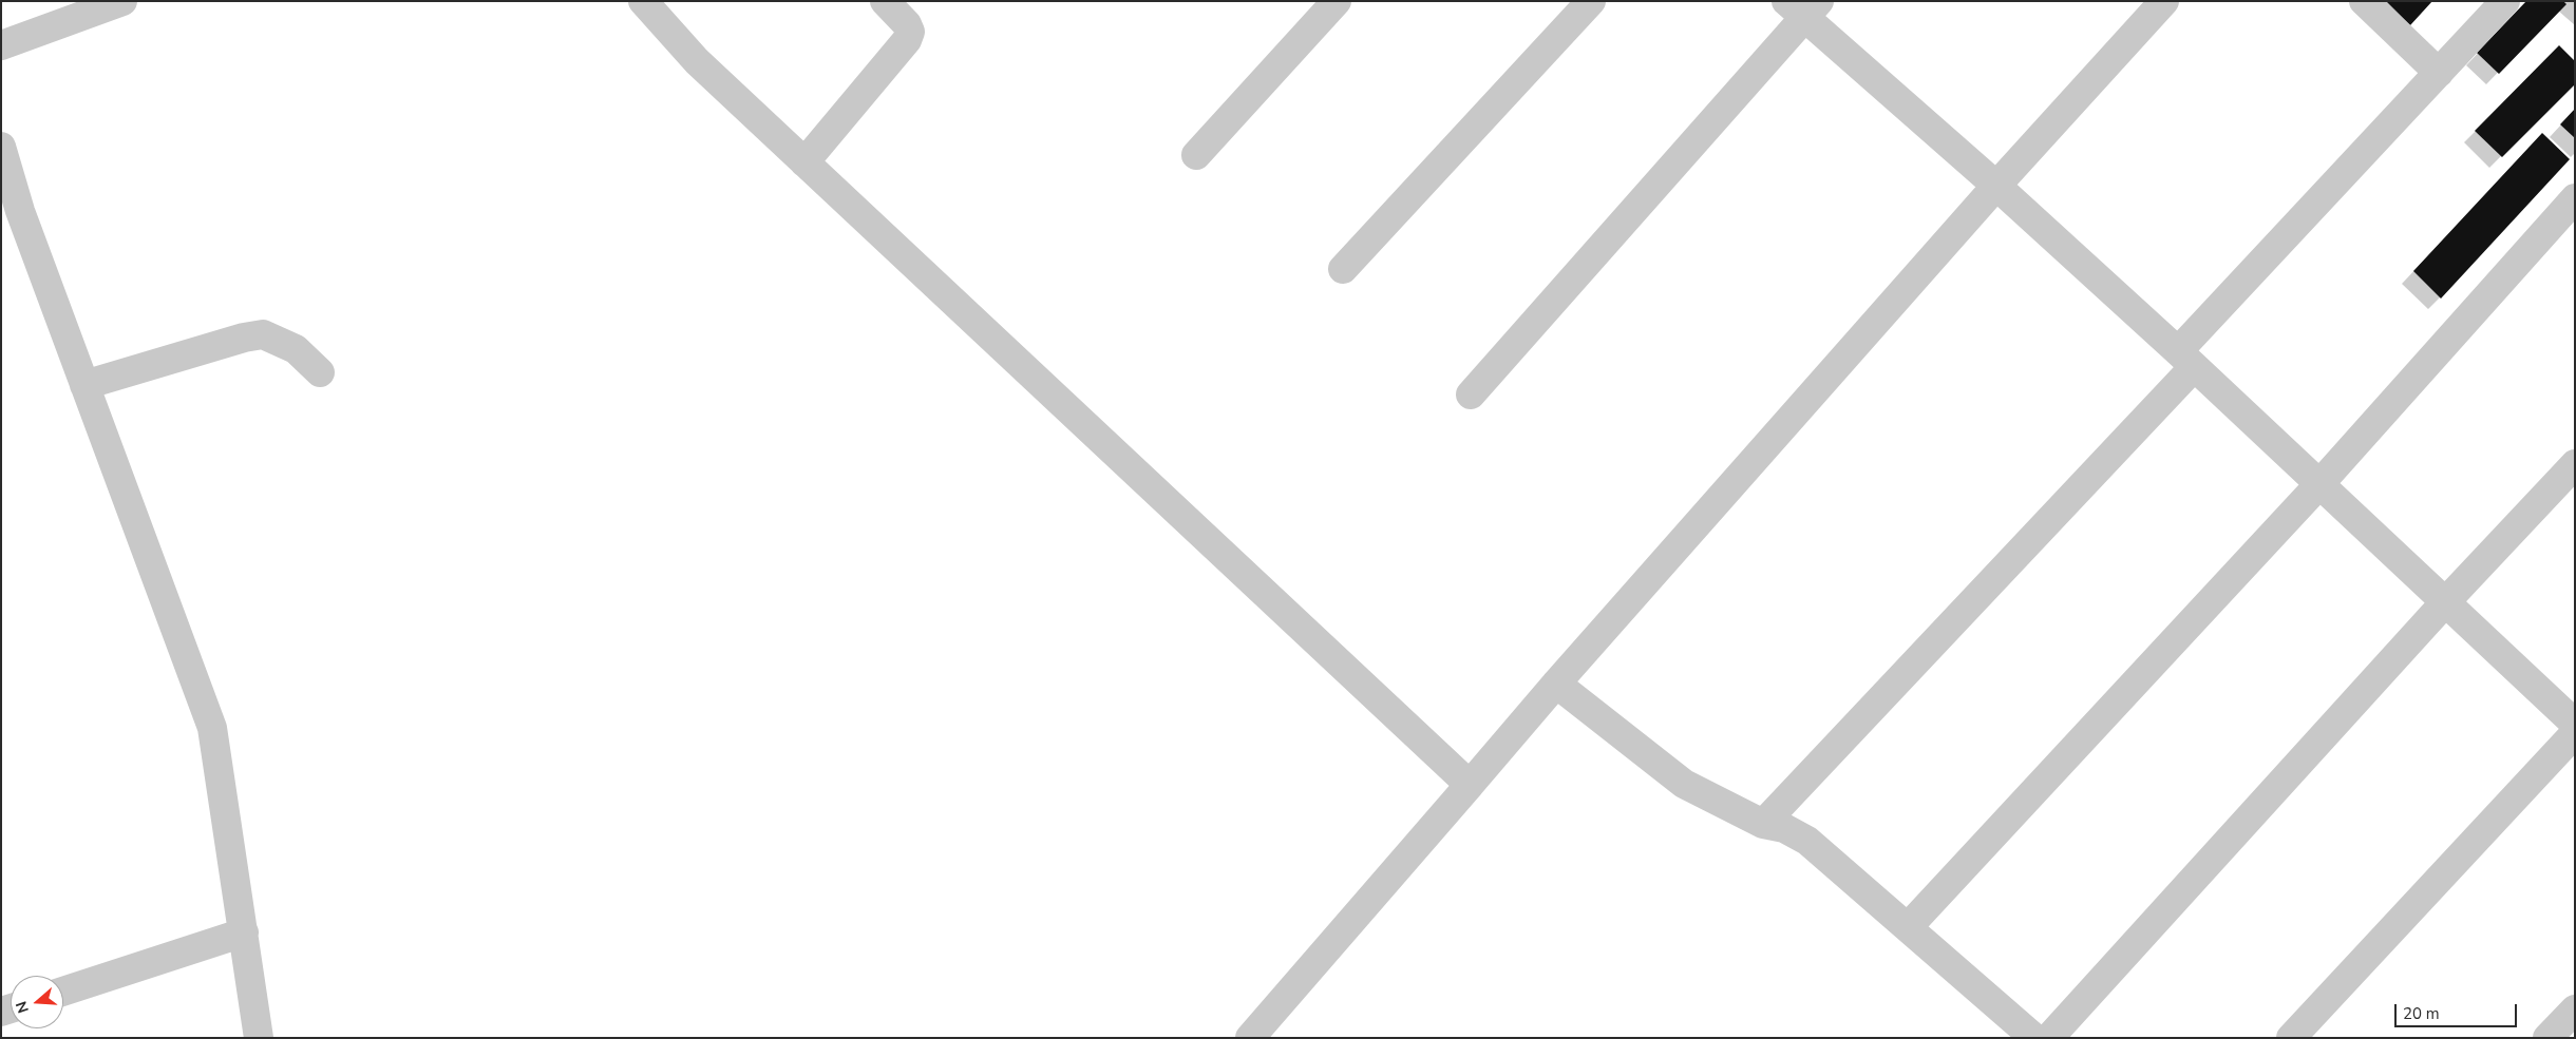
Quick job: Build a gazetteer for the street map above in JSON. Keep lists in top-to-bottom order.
{
  "scale_bar": "20 m",
  "north": "left"
}
